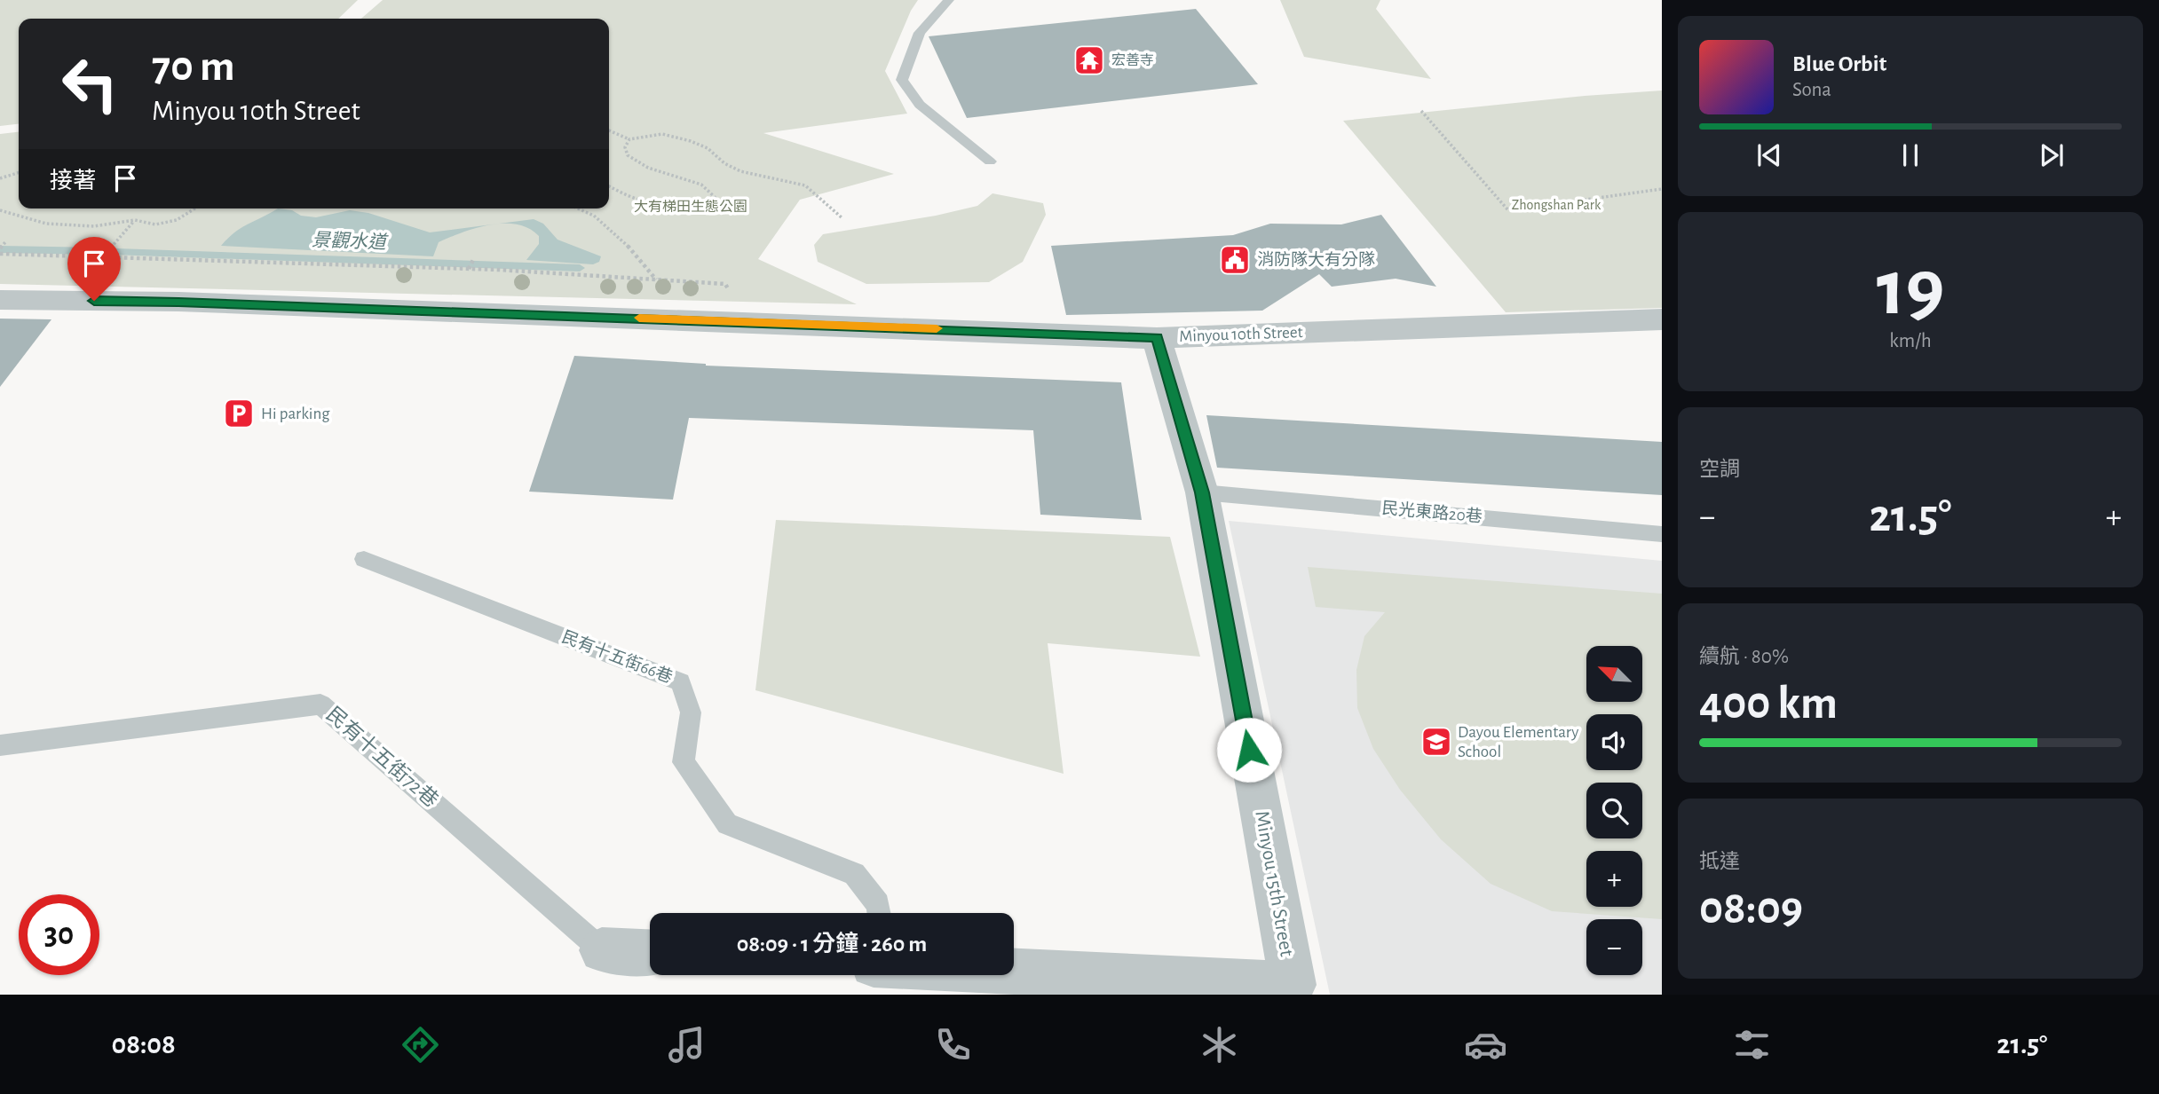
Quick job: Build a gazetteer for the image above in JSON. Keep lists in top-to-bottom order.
{
  "streets": {
    "street": ["Minyou 10th Street", "Minyou 15th Street"],
    "lane": ["民光東路20巷", "民有十五街66巷", "民有十五街72巷"]
  },
  "crossings": [
    ["Minyou 10th Street", "Minyou 15th Street"],
    ["民光東路20巷", "Minyou 15th Street"]
  ],
  "water": ["景觀水道"],
  "parks": ["Zhongshan Park", "大有梯田生態公園"],
  "places": {
    "temple": ["宏善寺"],
    "public building": ["消防隊大有分隊"],
    "parking": ["Hi parking"],
    "school or university": ["Dayou Elementary School"]
  },
  "north": "top left",
  "page": {
    "turn": ["70 m", "Minyou 10th Street"],
    "song": ["Blue Orbit", "Sona"],
    "then": "接著",
    "tile": [
      ["19", "km/h"],
      "空調",
      ["續航 · 80%", "400 km"],
      ["抵達", "08:09"]
    ],
    "heat": ["−", "21.5°", "+"],
    "map_buttons": ["+", "−"],
    "limit": "30",
    "trip": "08:09 · 1 分鐘 · 260 m",
    "tabs": ["08:08", "21.5°"]
  }
}
